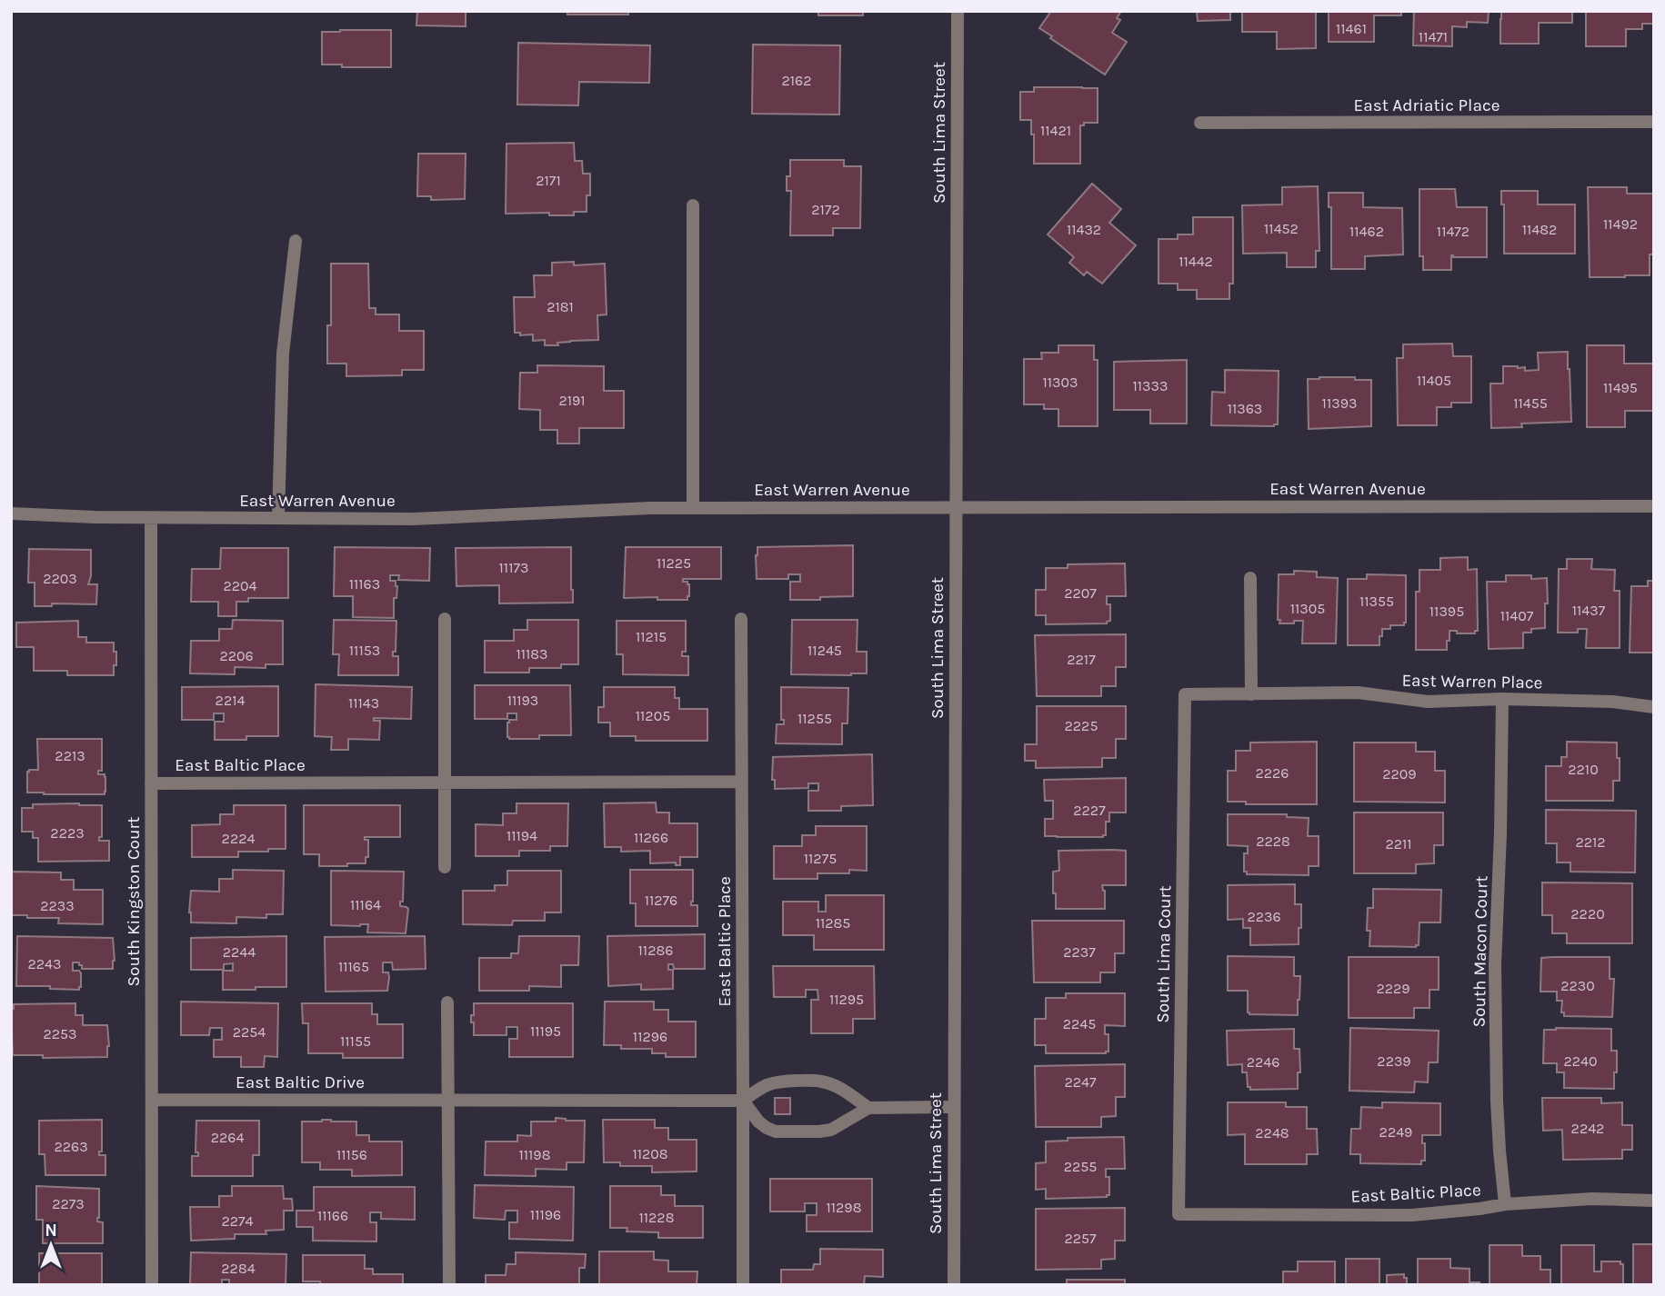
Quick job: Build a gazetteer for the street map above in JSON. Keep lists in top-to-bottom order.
{
  "streets": {
    "street": [
      "East Adriatic Place",
      "South Lima Street",
      "East Warren Avenue",
      "East Warren Place",
      "East Baltic Place",
      "South Kingston Court",
      "South Macon Court",
      "South Lima Court",
      "East Baltic Drive"
    ]
  },
  "crossings": [
    ["South Lima Street", "East Warren Avenue"],
    ["East Warren Avenue", "South Kingston Court"],
    ["East Warren Place", "South Macon Court"],
    ["East Warren Place", "South Lima Court"],
    ["East Baltic Place", "South Kingston Court"],
    ["East Baltic Place", "South Macon Court"],
    ["East Baltic Place", "South Lima Court"],
    ["East Baltic Place", "East Baltic Drive"],
    ["South Kingston Court", "East Baltic Drive"]
  ],
  "house_numbers": [
    "11461",
    "11471",
    "2162",
    "11421",
    "2171",
    "2172",
    "11492",
    "11452",
    "11432",
    "11482",
    "11462",
    "11472",
    "11442",
    "2181",
    "11405",
    "11303",
    "11333",
    "11495",
    "2191",
    "11393",
    "11455",
    "11363",
    "11225",
    "11173",
    "2203",
    "11163",
    "2204",
    "2207",
    "11355",
    "11305",
    "11437",
    "11395",
    "11407",
    "11215",
    "11153",
    "11245",
    "11183",
    "2206",
    "2217",
    "2214",
    "11193",
    "11143",
    "11205",
    "11255",
    "2225",
    "2213",
    "2210",
    "2226",
    "2209",
    "2227",
    "2223",
    "11194",
    "11266",
    "2224",
    "2228",
    "2212",
    "2211",
    "11275",
    "11276",
    "11164",
    "2233",
    "2220",
    "2236",
    "11285",
    "11286",
    "2244",
    "2237",
    "2243",
    "11165",
    "2230",
    "2229",
    "11295",
    "2245",
    "11195",
    "2254",
    "2253",
    "11296",
    "11155",
    "2239",
    "2240",
    "2246",
    "2247",
    "2242",
    "2249",
    "2248",
    "2264",
    "2263",
    "11208",
    "11156",
    "11198",
    "2255",
    "2273",
    "11298",
    "11196",
    "11166",
    "11228",
    "2274",
    "2257",
    "2284"
  ],
  "north": "top"
}
